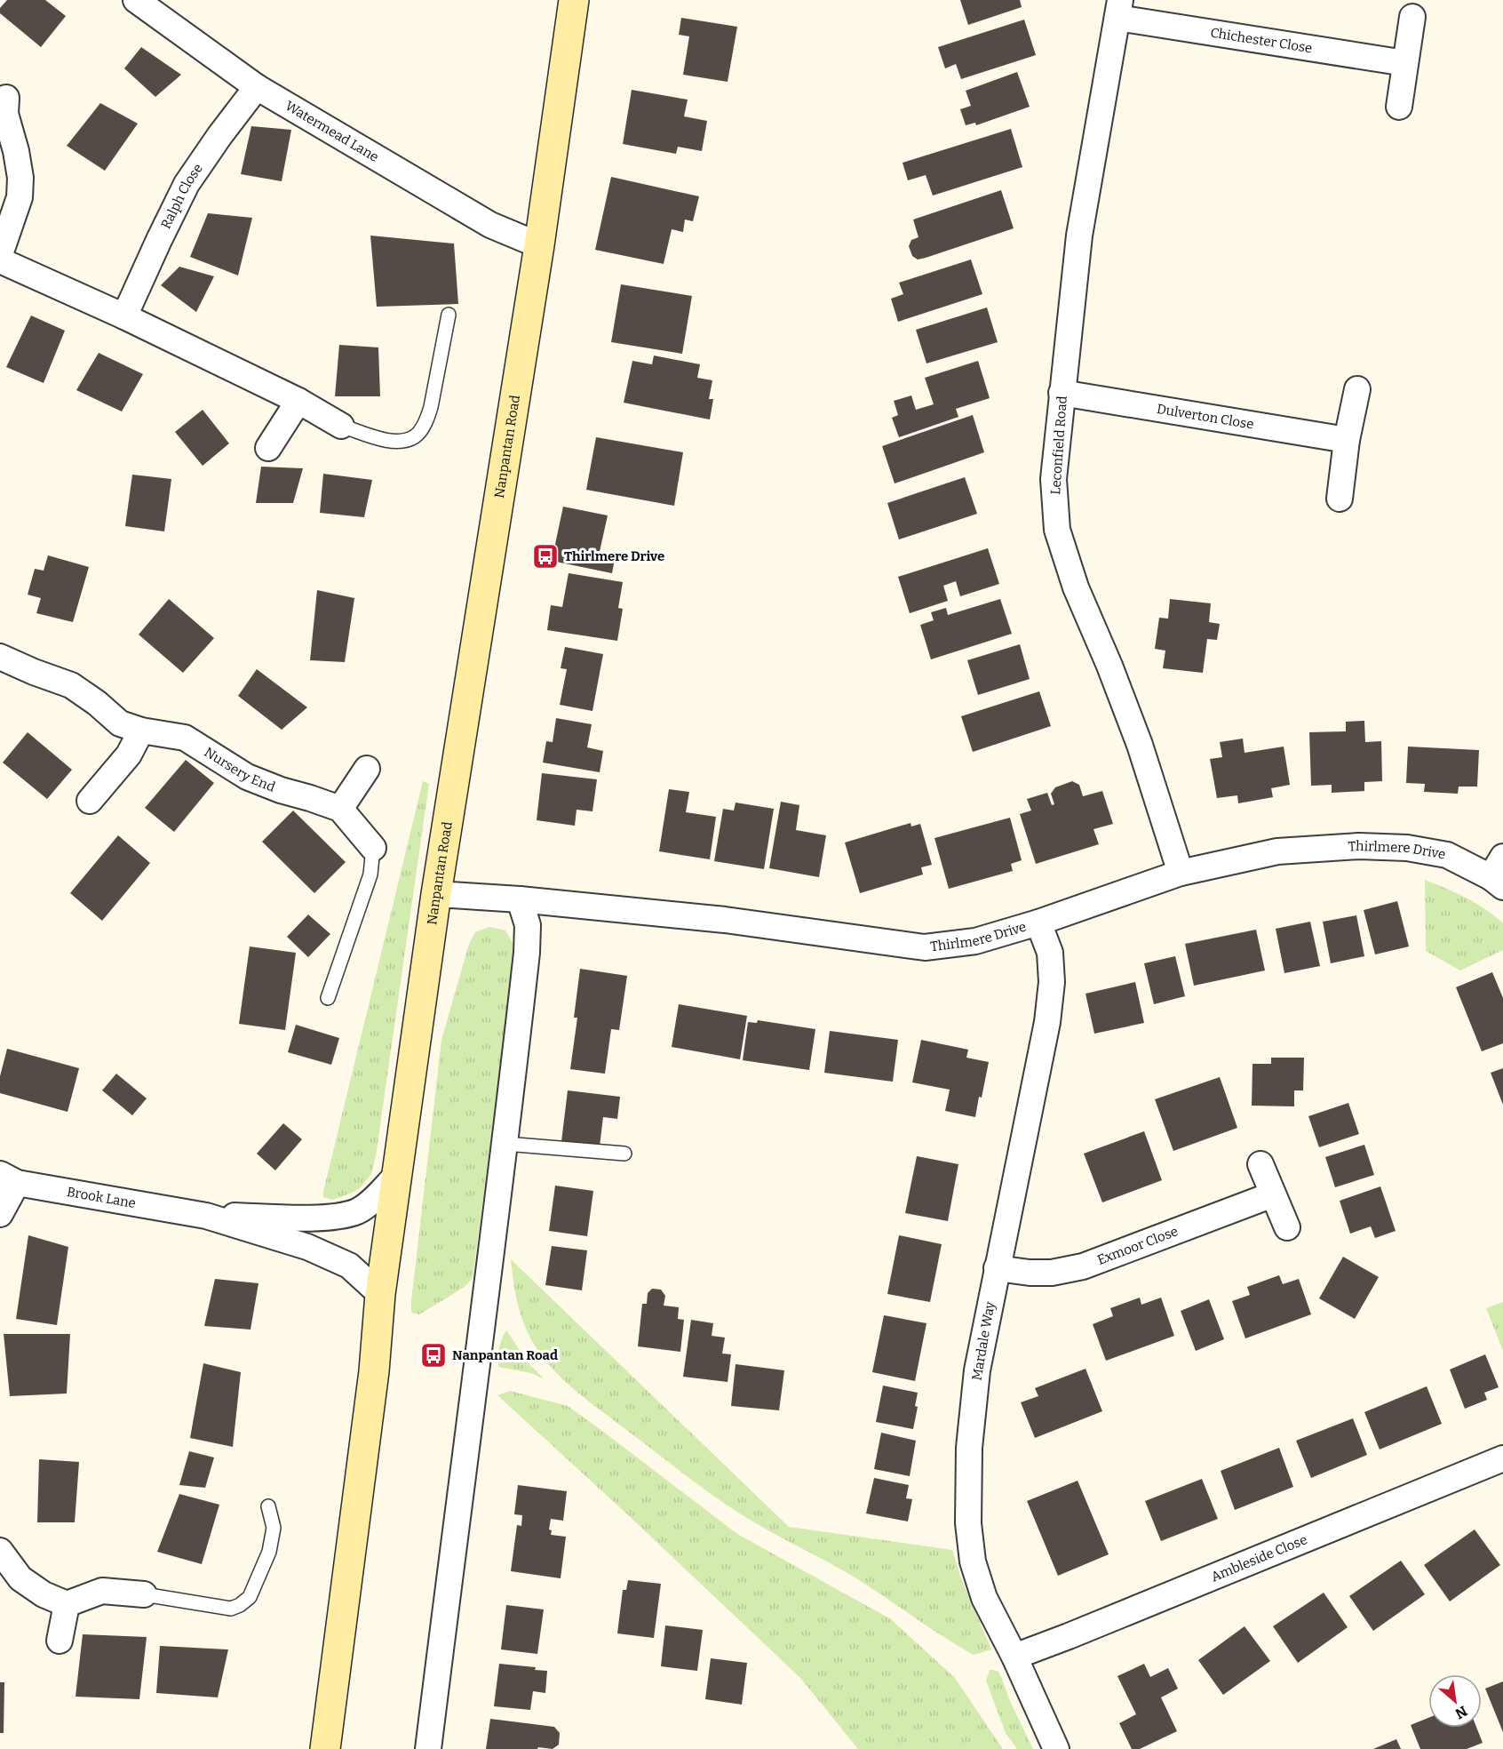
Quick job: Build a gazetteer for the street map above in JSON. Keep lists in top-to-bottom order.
{
  "streets": {
    "street": [
      "Chichester Close",
      "Watermead Lane",
      "Ralph Close",
      "Dulverton Close",
      "Leconfield Road",
      "Nanpantan Road",
      "Nursery End",
      "Thirlmere Drive",
      "Brook Lane",
      "Exmoor Close",
      "Mardale Way",
      "Ambleside Close"
    ]
  },
  "crossings": [
    ["Chichester Close", "Leconfield Road"],
    ["Watermead Lane", "Ralph Close"],
    ["Watermead Lane", "Nanpantan Road"],
    ["Dulverton Close", "Leconfield Road"],
    ["Leconfield Road", "Thirlmere Drive"],
    ["Nanpantan Road", "Thirlmere Drive"],
    ["Nanpantan Road", "Brook Lane"],
    ["Thirlmere Drive", "Mardale Way"],
    ["Exmoor Close", "Mardale Way"],
    ["Mardale Way", "Ambleside Close"]
  ],
  "places": {
    "bus stop": ["Thirlmere Drive", "Nanpantan Road"]
  },
  "north": "bottom right"
}
